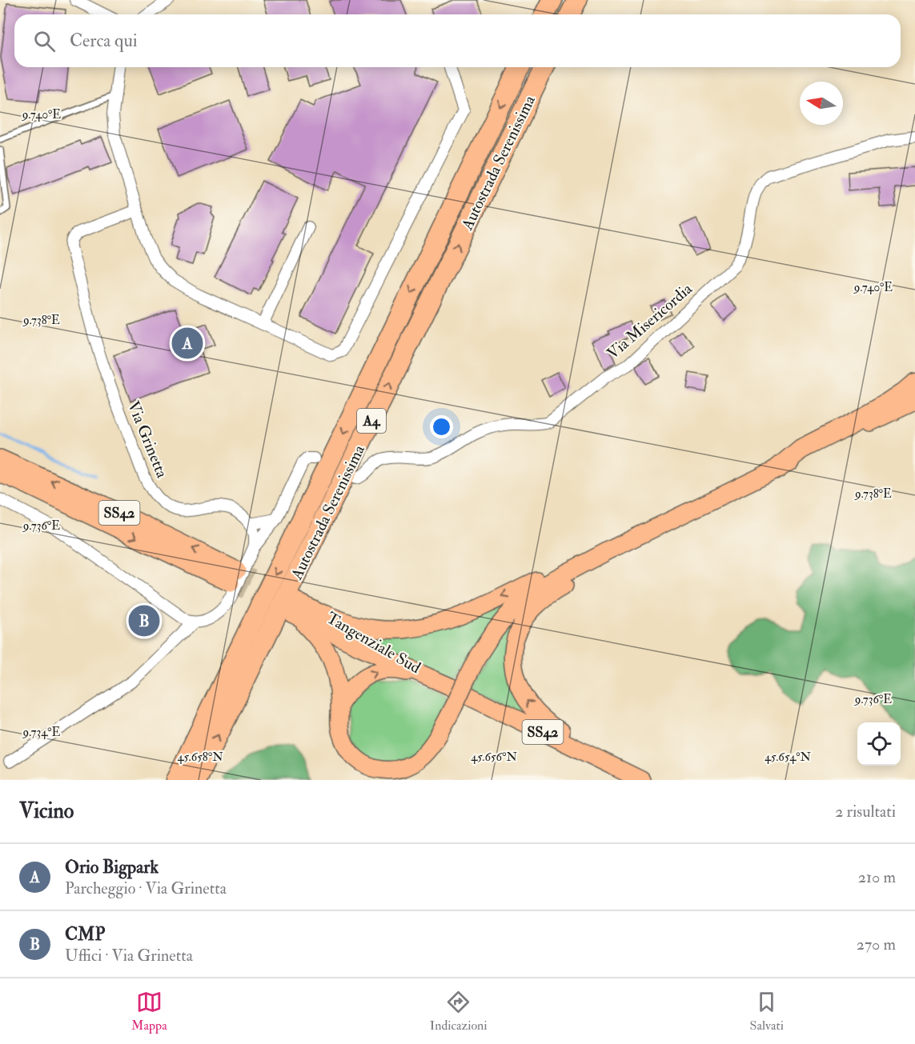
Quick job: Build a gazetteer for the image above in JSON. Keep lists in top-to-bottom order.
{
  "streets": {
    "highway": [
      "Autostrada Serenissima",
      "A4",
      "SS42",
      "Tangenziale Sud"
    ],
    "street": ["Via Misericordia", "Via Grinetta"]
  },
  "north": "left",
  "page": {
    "search": "Cerca qui",
    "pins": ["A", "B"],
    "heading": ["Vicino", "2 risultati"],
    "list": [
      {
        "mark": "A",
        "name": "Orio Bigpark",
        "note": "Parcheggio · Via Grinetta",
        "value": "210 m"
      },
      {
        "mark": "B",
        "name": "CMP",
        "note": "Uffici · Via Grinetta",
        "value": "270 m"
      }
    ],
    "nav": ["Mappa", "Indicazioni", "Salvati"]
  },
  "coordinates": [
    "9.740°E",
    "9.738°E",
    "9.736°E",
    "9.734°E",
    "45.658°N",
    "45.656°N",
    "45.654°N"
  ]
}
